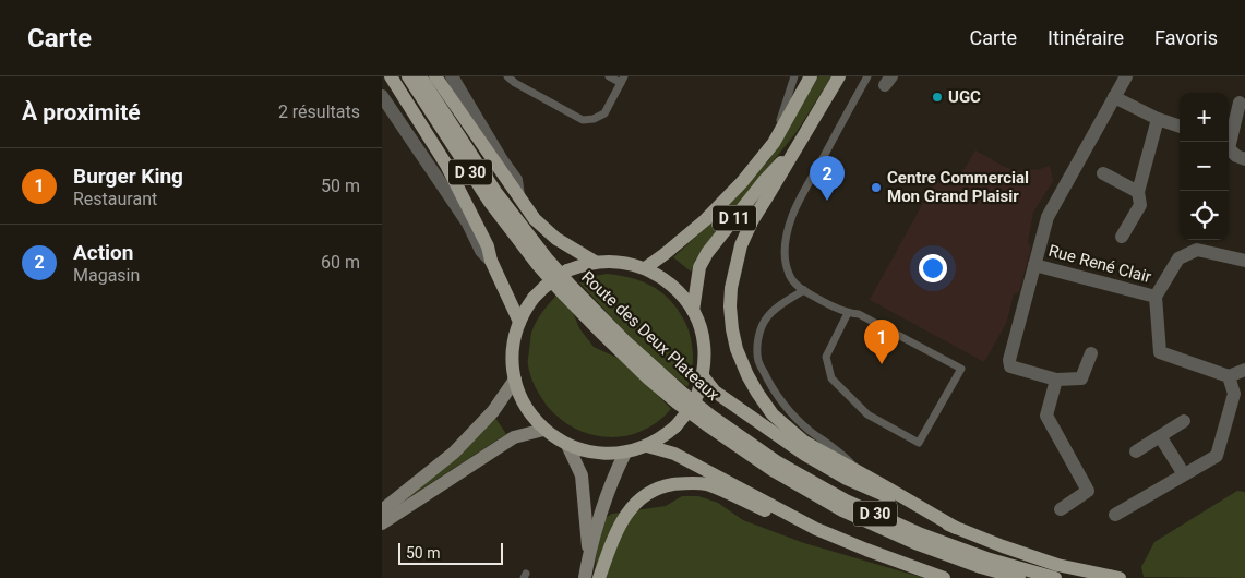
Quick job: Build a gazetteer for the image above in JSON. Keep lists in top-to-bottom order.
{
  "streets": {
    "main road": ["D 30", "D 11", "Route des Deux Plateaux"],
    "street": ["Rue René Clair"]
  },
  "places": ["UGC", "Centre Commercial Mon Grand Plaisir"],
  "scale_bar": "50 m",
  "page": {
    "header": "Carte",
    "nav": ["Carte", "Itinéraire", "Favoris"],
    "heading": ["À proximité", "2 résultats"],
    "map_buttons": ["+", "−"],
    "list": [
      {
        "mark": "1",
        "name": "Burger King",
        "note": "Restaurant",
        "value": "50 m"
      },
      {
        "mark": "2",
        "name": "Action",
        "note": "Magasin",
        "value": "60 m"
      }
    ],
    "pins": ["2", "1"],
    "scale": "50 m"
  }
}
